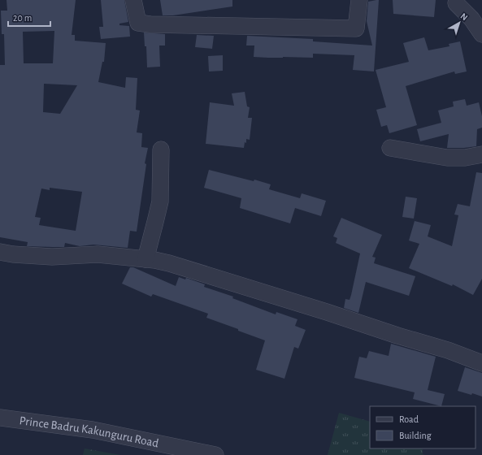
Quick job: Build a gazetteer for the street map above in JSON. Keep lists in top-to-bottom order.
{
  "streets": {
    "street": ["Prince Badru Kakunguru Road"]
  },
  "legend": ["Road", "Building"],
  "scale_bar": "20 m",
  "north": "top right"
}
